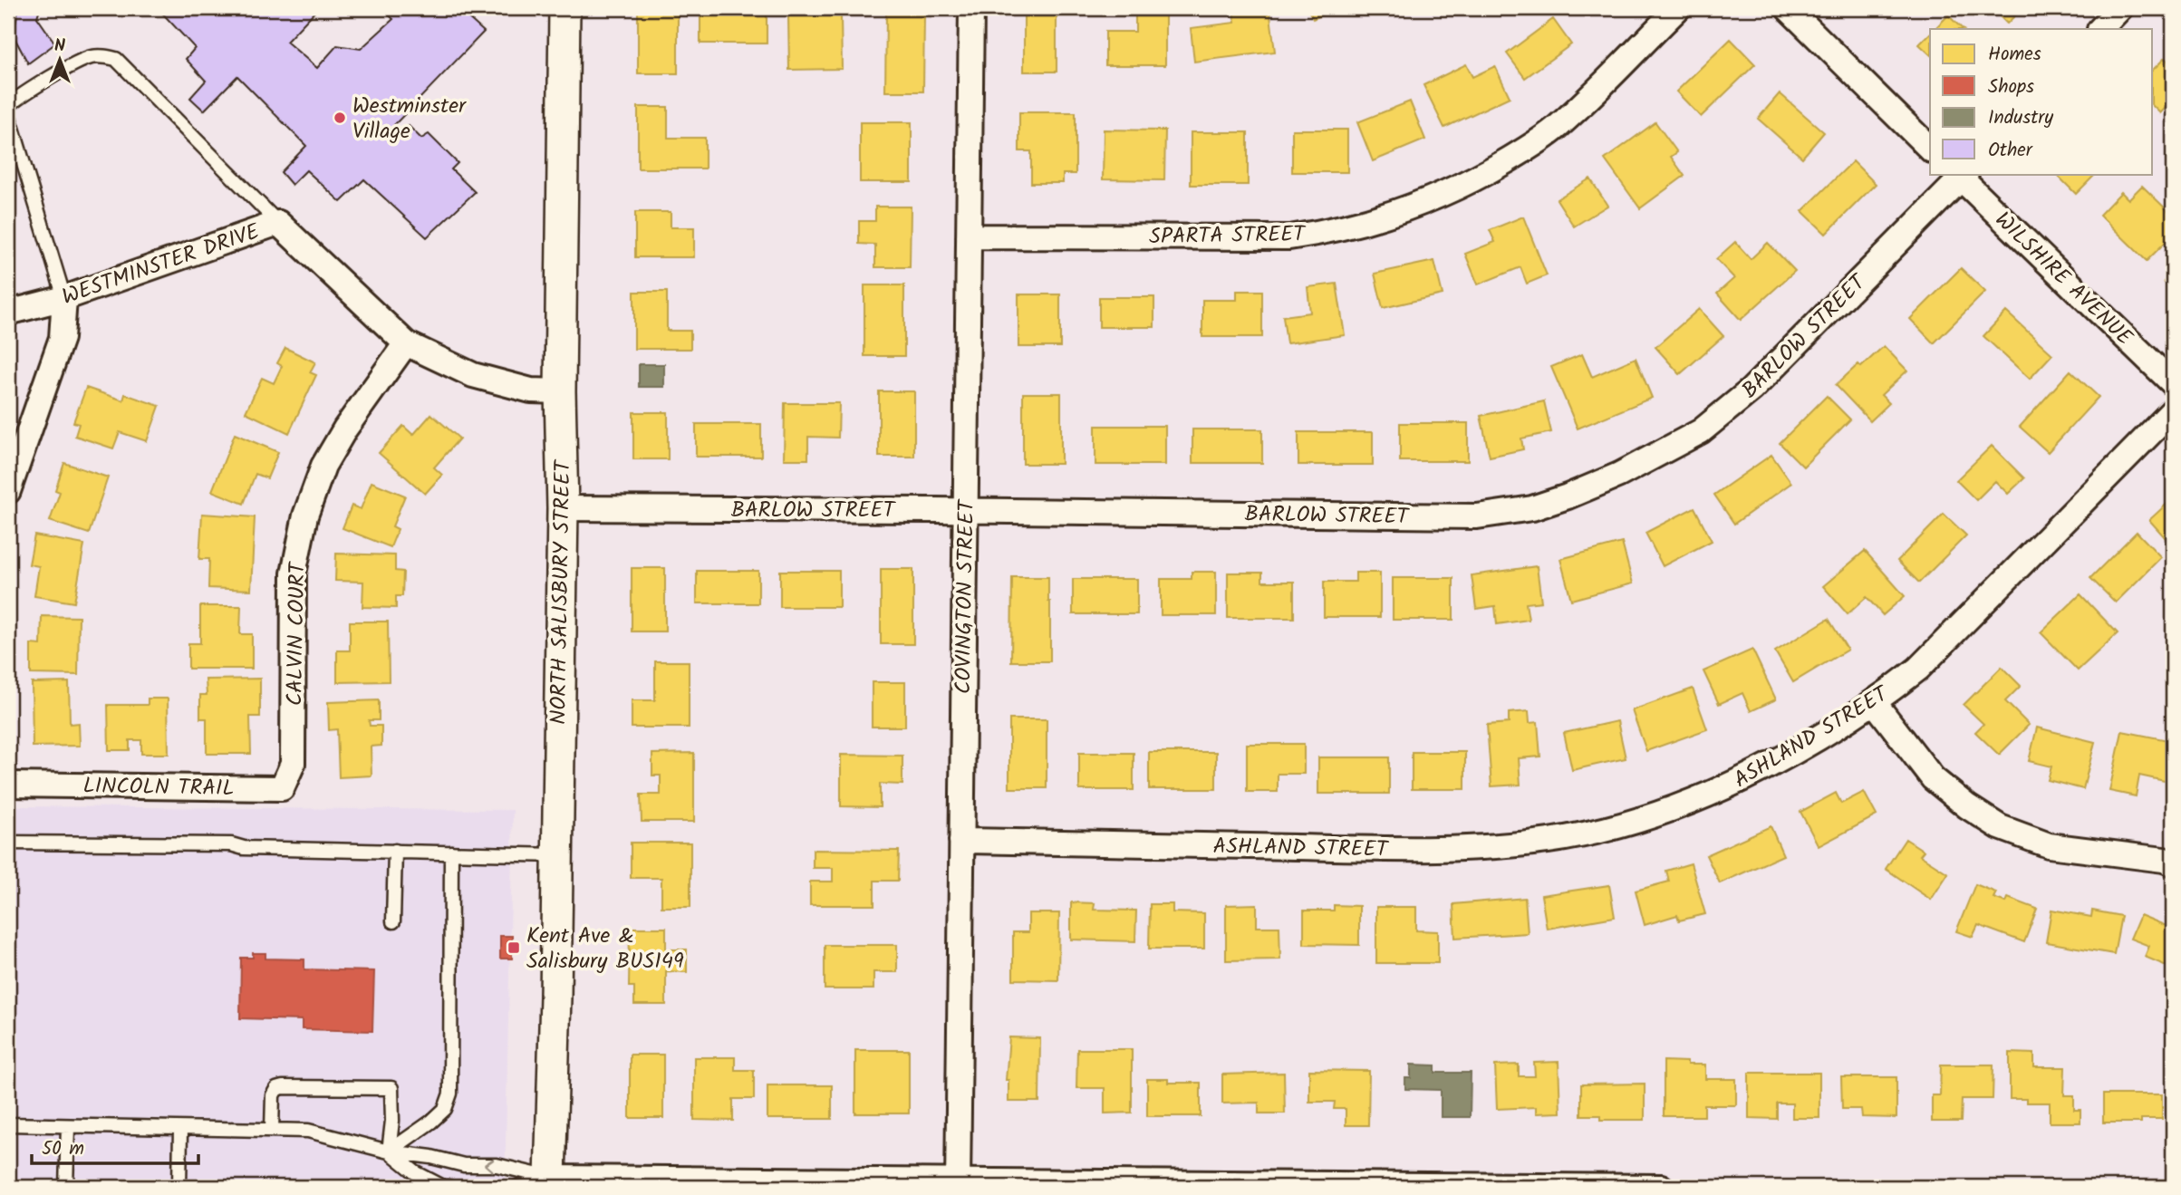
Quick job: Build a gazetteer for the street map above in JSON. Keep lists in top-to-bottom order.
{
  "streets": {
    "street": [
      "SPARTA STREET",
      "WESTMINSTER DRIVE",
      "WILSHIRE AVENUE",
      "BARLOW STREET",
      "NORTH SALISBURY STREET",
      "COVINGTON STREET",
      "CALVIN COURT",
      "ASHLAND STREET",
      "LINCOLN TRAIL"
    ]
  },
  "crossings": [
    ["SPARTA STREET", "COVINGTON STREET"],
    ["WESTMINSTER DRIVE", "NORTH SALISBURY STREET"],
    ["WESTMINSTER DRIVE", "CALVIN COURT"],
    ["WILSHIRE AVENUE", "BARLOW STREET"],
    ["BARLOW STREET", "NORTH SALISBURY STREET"],
    ["BARLOW STREET", "COVINGTON STREET"],
    ["COVINGTON STREET", "ASHLAND STREET"],
    ["CALVIN COURT", "LINCOLN TRAIL"]
  ],
  "places": {
    "other": ["Westminster Village"],
    "transit": ["Kent Ave & Salisbury BUS149"]
  },
  "legend": [
    "Homes",
    "Shops",
    "Industry",
    "Other"
  ],
  "scale_bar": "50 m",
  "north": "top"
}
